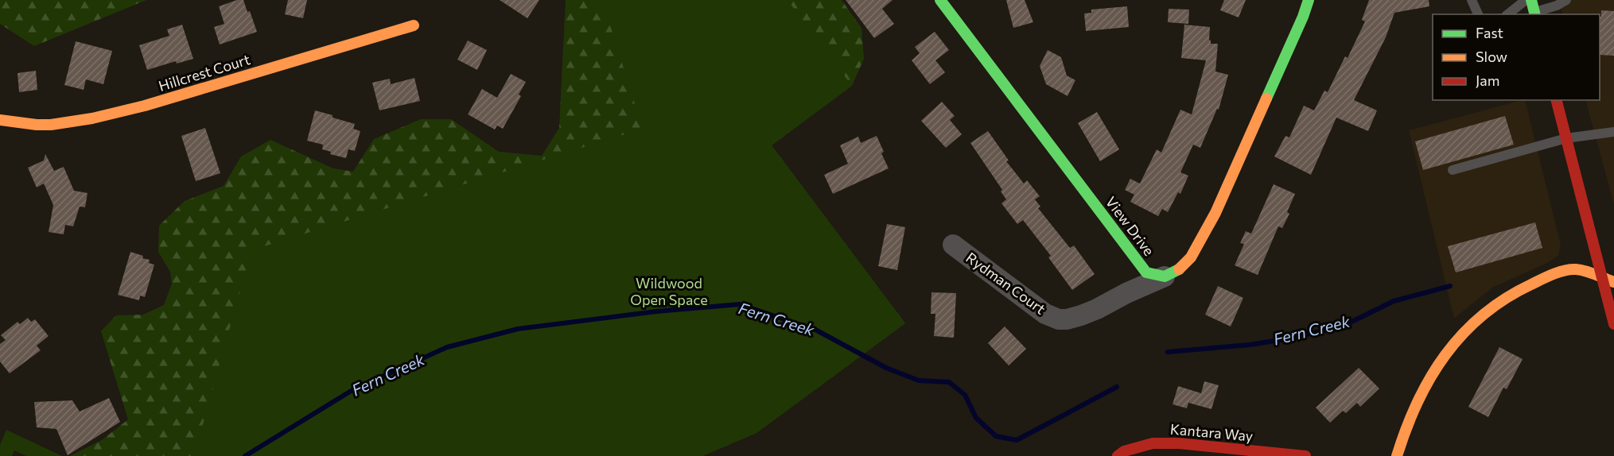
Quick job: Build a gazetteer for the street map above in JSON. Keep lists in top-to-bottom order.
{
  "streets": {
    "street": [
      "Hillcrest Court",
      "View Drive",
      "Rydman Court",
      "Kantara Way"
    ]
  },
  "crossings": [
    ["View Drive", "Rydman Court"]
  ],
  "water": ["Fern Creek"],
  "parks": ["Wildwood Open Space"],
  "legend": ["Fast", "Slow", "Jam"]
}
